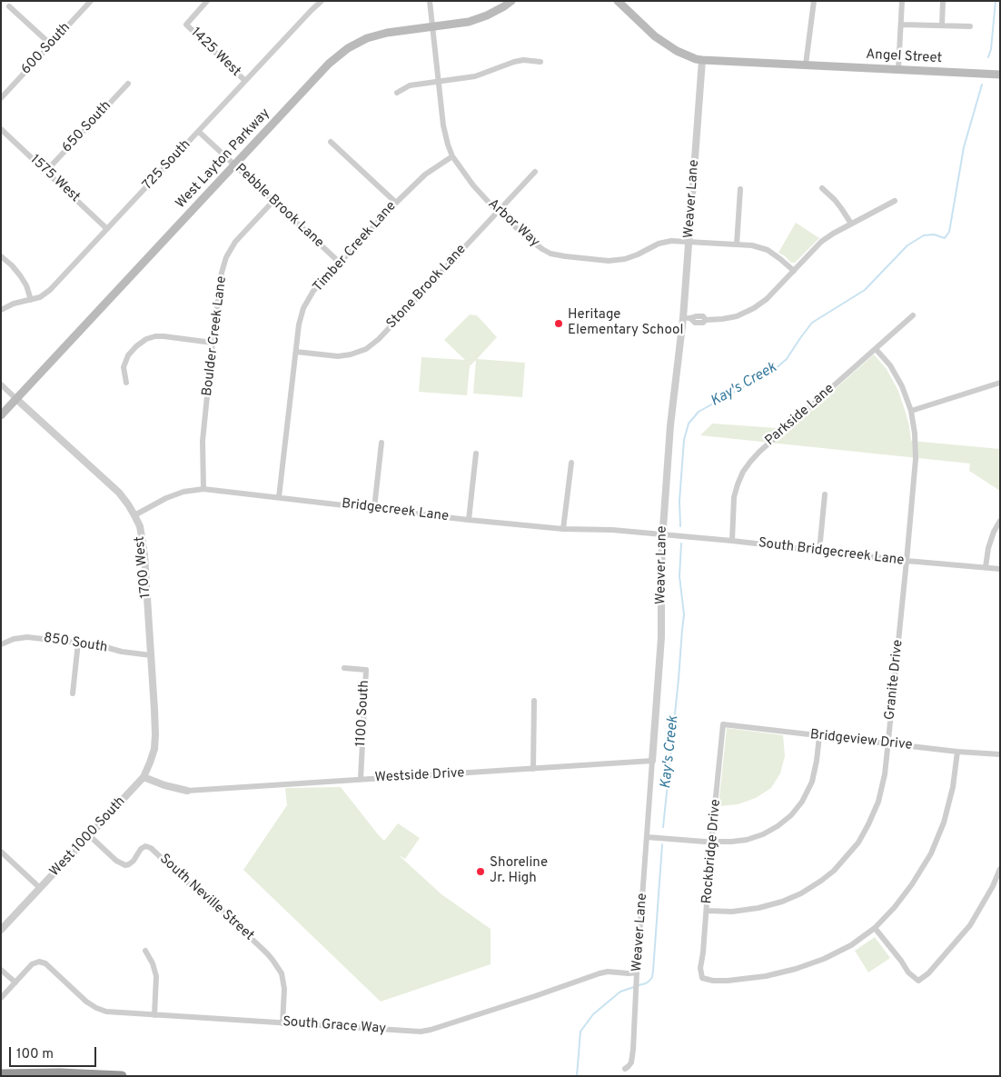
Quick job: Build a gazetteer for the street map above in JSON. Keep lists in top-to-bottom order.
{
  "streets": {
    "main road": ["Angel Street", "West Layton Parkway"],
    "street": [
      "600 South",
      "1425 West",
      "650 South",
      "725 South",
      "1575 West",
      "Weaver Lane",
      "Pebble Brook Lane",
      "Arbor Way",
      "Timber Creek Lane",
      "Stone Brook Lane",
      "Boulder Creek Lane",
      "Parkside Lane",
      "Bridgecreek Lane",
      "South Bridgecreek Lane",
      "1700 West",
      "850 South",
      "Granite Drive",
      "1100 South",
      "Bridgeview Drive",
      "Westside Drive",
      "West 1000 South",
      "Rockbridge Drive",
      "South Neville Street",
      "South Grace Way"
    ]
  },
  "crossings": [
    ["1425 West", "725 South"],
    ["Angel Street", "Weaver Lane"],
    ["650 South", "1575 West"],
    ["West Layton Parkway", "Pebble Brook Lane"],
    ["West Layton Parkway", "Arbor Way"],
    ["West Layton Parkway", "1700 West"],
    ["725 South", "1575 West"],
    ["725 South", "Pebble Brook Lane"],
    ["Weaver Lane", "Arbor Way"],
    ["Weaver Lane", "Bridgecreek Lane"],
    ["Weaver Lane", "South Bridgecreek Lane"],
    ["Weaver Lane", "Westside Drive"],
    ["Weaver Lane", "South Grace Way"],
    ["Pebble Brook Lane", "Timber Creek Lane"],
    ["Pebble Brook Lane", "Boulder Creek Lane"],
    ["Arbor Way", "Timber Creek Lane"],
    ["Arbor Way", "Stone Brook Lane"],
    ["Timber Creek Lane", "Stone Brook Lane"],
    ["Timber Creek Lane", "Bridgecreek Lane"],
    ["Boulder Creek Lane", "Bridgecreek Lane"],
    ["Parkside Lane", "South Bridgecreek Lane"],
    ["Parkside Lane", "Granite Drive"],
    ["Bridgecreek Lane", "South Bridgecreek Lane"],
    ["Bridgecreek Lane", "1700 West"],
    ["South Bridgecreek Lane", "Granite Drive"],
    ["1700 West", "850 South"],
    ["1700 West", "West 1000 South"],
    ["Granite Drive", "Bridgeview Drive"],
    ["Granite Drive", "Rockbridge Drive"],
    ["1100 South", "Westside Drive"],
    ["Bridgeview Drive", "Rockbridge Drive"],
    ["West 1000 South", "South Neville Street"],
    ["South Neville Street", "South Grace Way"]
  ],
  "water": ["Kay's Creek"],
  "places": ["Heritage Elementary School", "Shoreline Jr. High"],
  "scale_bar": "100 m"
}
